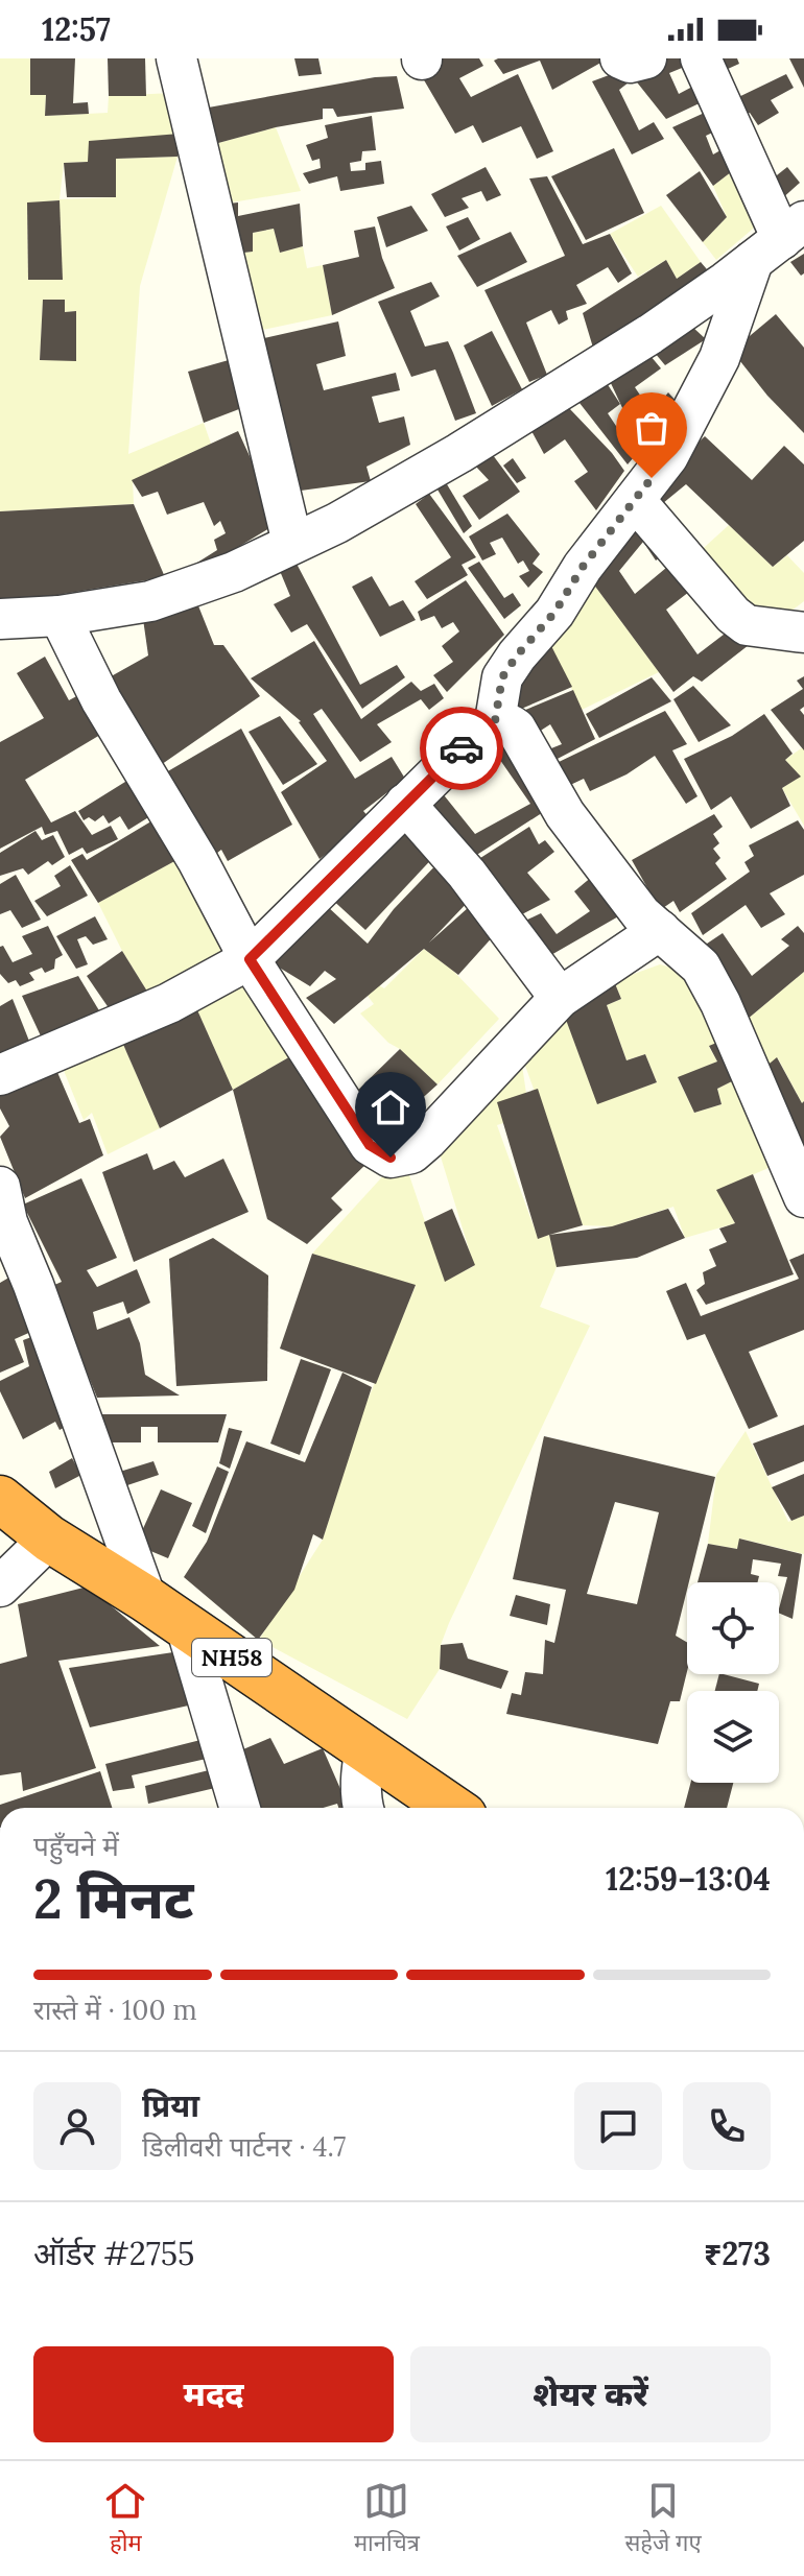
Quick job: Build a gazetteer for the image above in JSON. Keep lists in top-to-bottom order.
{
  "streets": {
    "highway": ["NH58"]
  },
  "page": {
    "status": "12:57",
    "heading": ["2 मिनट", "पहुँचने में", "12:59–13:04"],
    "panel": [
      "प्रिया",
      "डिलीवरी पार्टनर · 4.7",
      "ऑर्डर #2755",
      "₹273"
    ],
    "bar": "रास्ते में · 100 m",
    "buttons": ["मदद", "शेयर करें"],
    "tabs": ["होम", "मानचित्र", "सहेजे गए"]
  }
}
